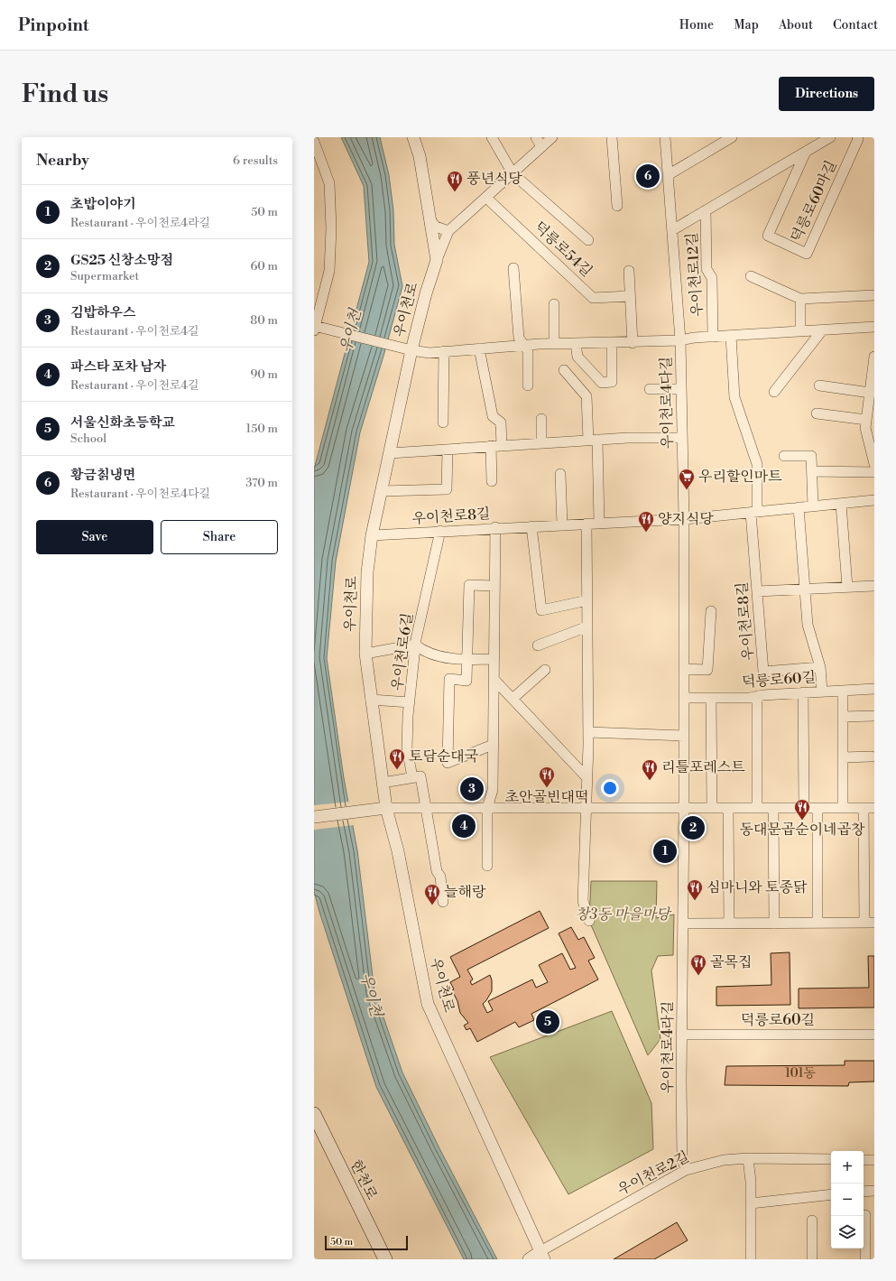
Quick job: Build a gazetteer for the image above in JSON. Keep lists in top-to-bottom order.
{
  "streets": {
    "main road": ["한천로"],
    "street": [
      "덕릉로60마길",
      "덕릉로54길",
      "우이천로12길",
      "우이천로",
      "우이천로4다길",
      "우이천로8길",
      "우이천로6길",
      "덕릉로60길",
      "우이천로4라길",
      "우이천로2길"
    ]
  },
  "crossings": [
    ["덕릉로60마길", "우이천로12길"],
    ["덕릉로60마길", "우이천로4다길"],
    ["우이천로12길", "우이천로"],
    ["우이천로12길", "우이천로4다길"],
    ["우이천로12길", "우이천로8길"],
    ["우이천로", "우이천로8길"],
    ["우이천로", "우이천로2길"],
    ["우이천로4다길", "우이천로8길"],
    ["우이천로4다길", "덕릉로60길"],
    ["우이천로4다길", "우이천로4라길"],
    ["우이천로8길", "우이천로6길"],
    ["덕릉로60길", "우이천로4라길"],
    ["우이천로4라길", "우이천로2길"]
  ],
  "water": ["우이천"],
  "parks": ["창3동 마을마당"],
  "places": {
    "restaurant": [
      "풍년식당",
      "양지식당",
      "토담순대국",
      "리틀포레스트",
      "초안골빈대떡",
      "동대문곱순이네곱창",
      "심마니와 토종닭",
      "늘해랑",
      "골목집"
    ],
    "supermarket": ["우리할인마트"]
  },
  "house_numbers": ["101동"],
  "scale_bar": "50 m",
  "page": {
    "header": "Pinpoint",
    "nav": [
      "Home",
      "Map",
      "About",
      "Contact"
    ],
    "buttons": [
      "Directions",
      ["Save", "Share"]
    ],
    "title": "Find us",
    "heading": ["Nearby", "6 results"],
    "pins": [
      "6",
      "3",
      "4",
      "2",
      "1",
      "5"
    ],
    "list": [
      {
        "mark": "1",
        "name": "초밥이야기",
        "note": "Restaurant · 우이천로4라길",
        "value": "50 m"
      },
      {
        "mark": "2",
        "name": "GS25 신창소망점",
        "note": "Supermarket",
        "value": "60 m"
      },
      {
        "mark": "3",
        "name": "김밥하우스",
        "note": "Restaurant · 우이천로4길",
        "value": "80 m"
      },
      {
        "mark": "4",
        "name": "파스타 포차 남자",
        "note": "Restaurant · 우이천로4길",
        "value": "90 m"
      },
      {
        "mark": "5",
        "name": "서울신화초등학교",
        "note": "School",
        "value": "150 m"
      },
      {
        "mark": "6",
        "name": "황금칡냉면",
        "note": "Restaurant · 우이천로4다길",
        "value": "370 m"
      }
    ],
    "map_buttons": ["+", "−"],
    "scale": "50 m"
  }
}
